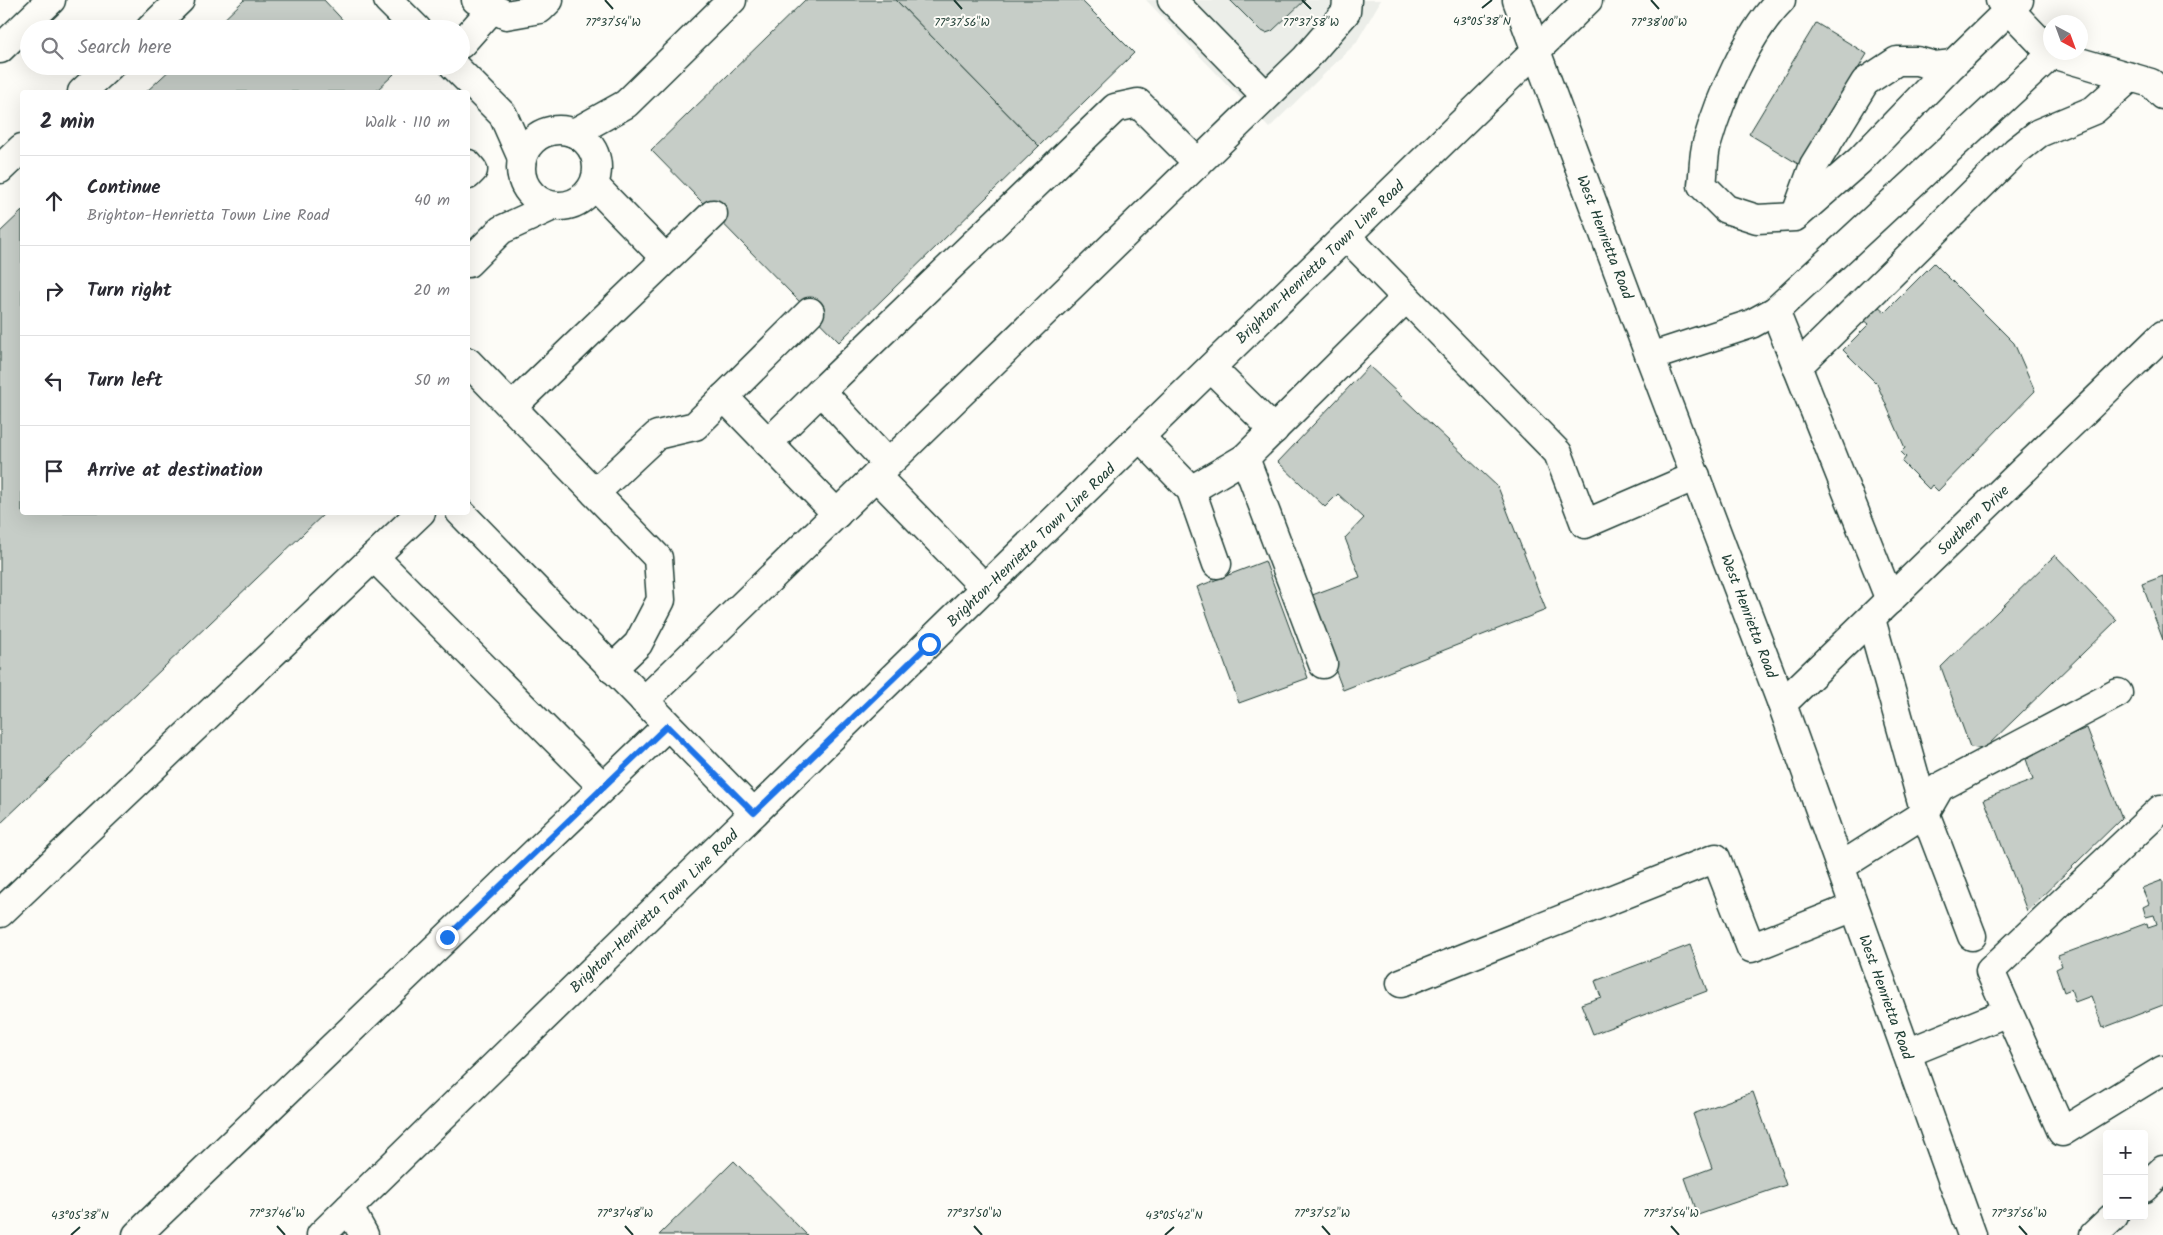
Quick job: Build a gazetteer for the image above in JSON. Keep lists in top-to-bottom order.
{
  "streets": {
    "street": ["West Henrietta Road", "Brighton-Henrietta Town Line Road", "Southern Drive"]
  },
  "crossings": [
    ["West Henrietta Road", "Brighton-Henrietta Town Line Road"],
    ["West Henrietta Road", "Southern Drive"]
  ],
  "north": "bottom right",
  "page": {
    "search": "Search here",
    "heading": ["2 min", "Walk · 110 m"],
    "list": [
      ["Continue", "Brighton-Henrietta Town Line Road", "40 m"],
      ["Turn right", "20 m"],
      ["Turn left", "50 m"],
      "Arrive at destination"
    ],
    "map_buttons": ["+", "−"]
  },
  "coordinates": [
    "43°05'38\"N",
    "77°37'54\"W",
    "77°37'56\"W",
    "77°37'58\"W",
    "77°38'00\"W",
    "77°37'46\"W",
    "77°37'48\"W",
    "77°37'50\"W",
    "77°37'52\"W",
    "43°05'42\"N"
  ]
}
